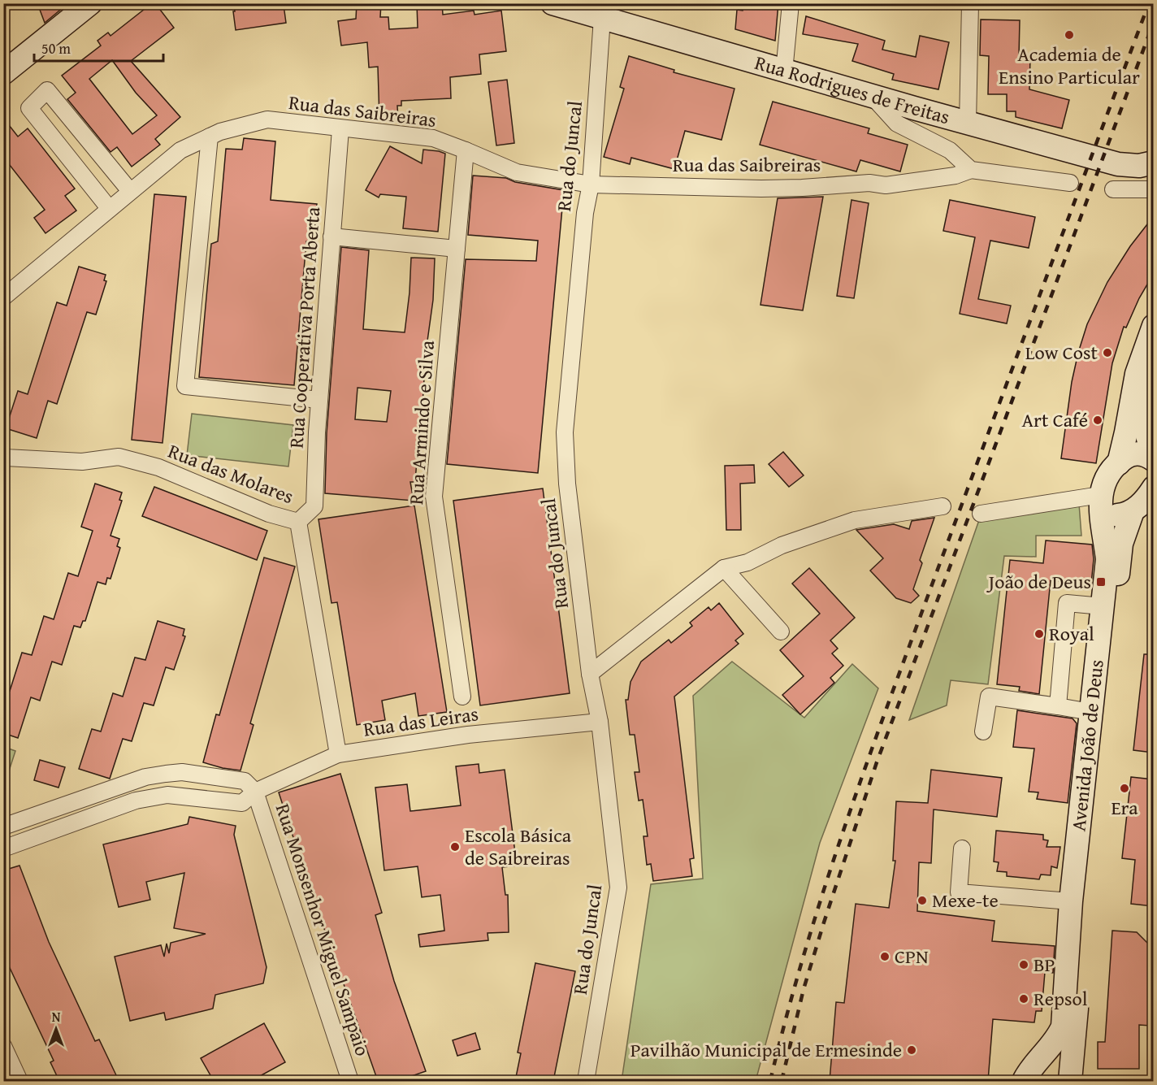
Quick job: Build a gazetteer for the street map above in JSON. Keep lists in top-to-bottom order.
{
  "streets": {
    "main road": ["Rua Rodrigues de Freitas", "Avenida João de Deus"],
    "street": [
      "Rua das Saibreiras",
      "Rua do Juncal",
      "Rua Cooperativa Porta Aberta",
      "Rua Armindo e Silva",
      "Rua das Molares",
      "Rua das Leiras",
      "Rua Monsenhor Miguel Sampaio"
    ]
  },
  "crossings": [
    ["Rua Rodrigues de Freitas", "Rua do Juncal"],
    ["Rua das Saibreiras", "Rua do Juncal"],
    ["Rua das Saibreiras", "Rua Cooperativa Porta Aberta"],
    ["Rua das Saibreiras", "Rua Armindo e Silva"],
    ["Rua do Juncal", "Rua das Leiras"],
    ["Rua Cooperativa Porta Aberta", "Rua das Molares"],
    ["Rua das Molares", "Rua das Leiras"],
    ["Rua das Leiras", "Rua Monsenhor Miguel Sampaio"]
  ],
  "places": {
    "other": [
      "Academia de Ensino Particular",
      "Low Cost",
      "Art Café",
      "Royal",
      "Era",
      "Escola Básica de Saibreiras",
      "Mexe-te",
      "CPN",
      "BP",
      "Repsol",
      "Pavilhão Municipal de Ermesinde"
    ],
    "transit": ["João de Deus"]
  },
  "scale_bar": "50 m",
  "north": "top"
}
